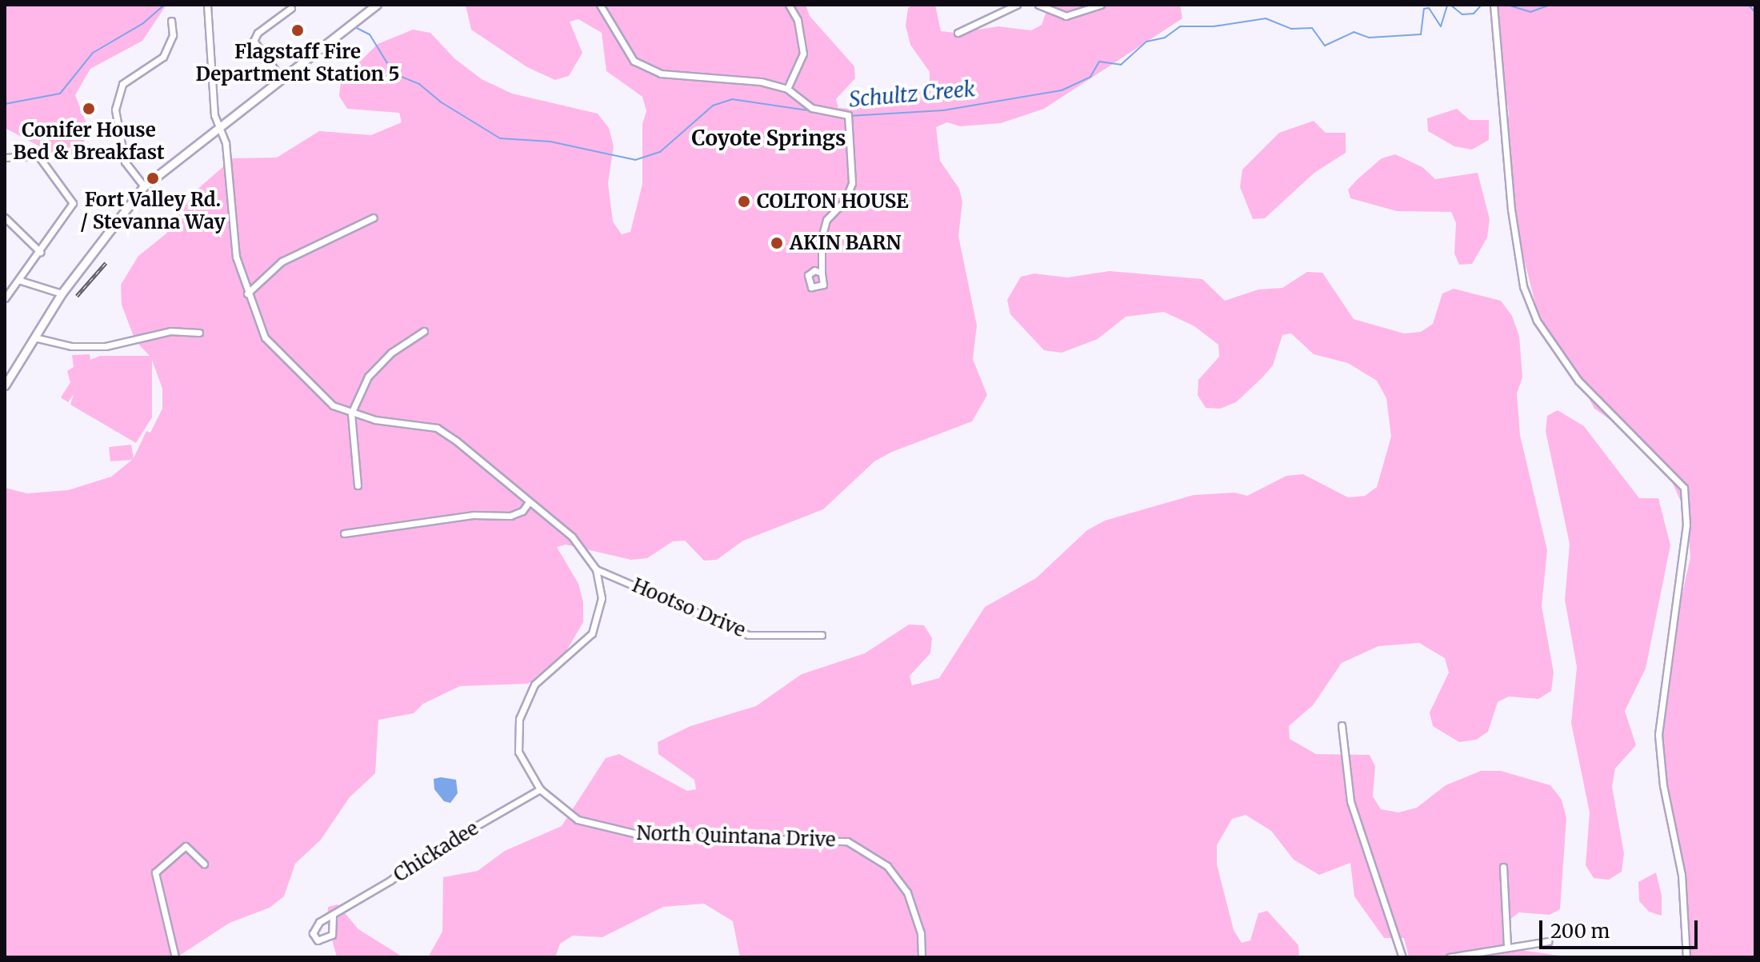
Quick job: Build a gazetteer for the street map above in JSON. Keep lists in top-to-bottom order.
{
  "streets": {
    "street": ["Hootso Drive", "North Quintana Drive", "Chickadee"]
  },
  "crossings": [
    ["Hootso Drive", "North Quintana Drive"],
    ["North Quintana Drive", "Chickadee"]
  ],
  "districts": ["Coyote Springs"],
  "water": ["Schultz Creek"],
  "places": [
    "Flagstaff Fire Department Station 5",
    "Conifer House Bed & Breakfast",
    "Fort Valley Rd. / Stevanna Way",
    "COLTON HOUSE",
    "AKIN BARN"
  ],
  "scale_bar": "200 m"
}
